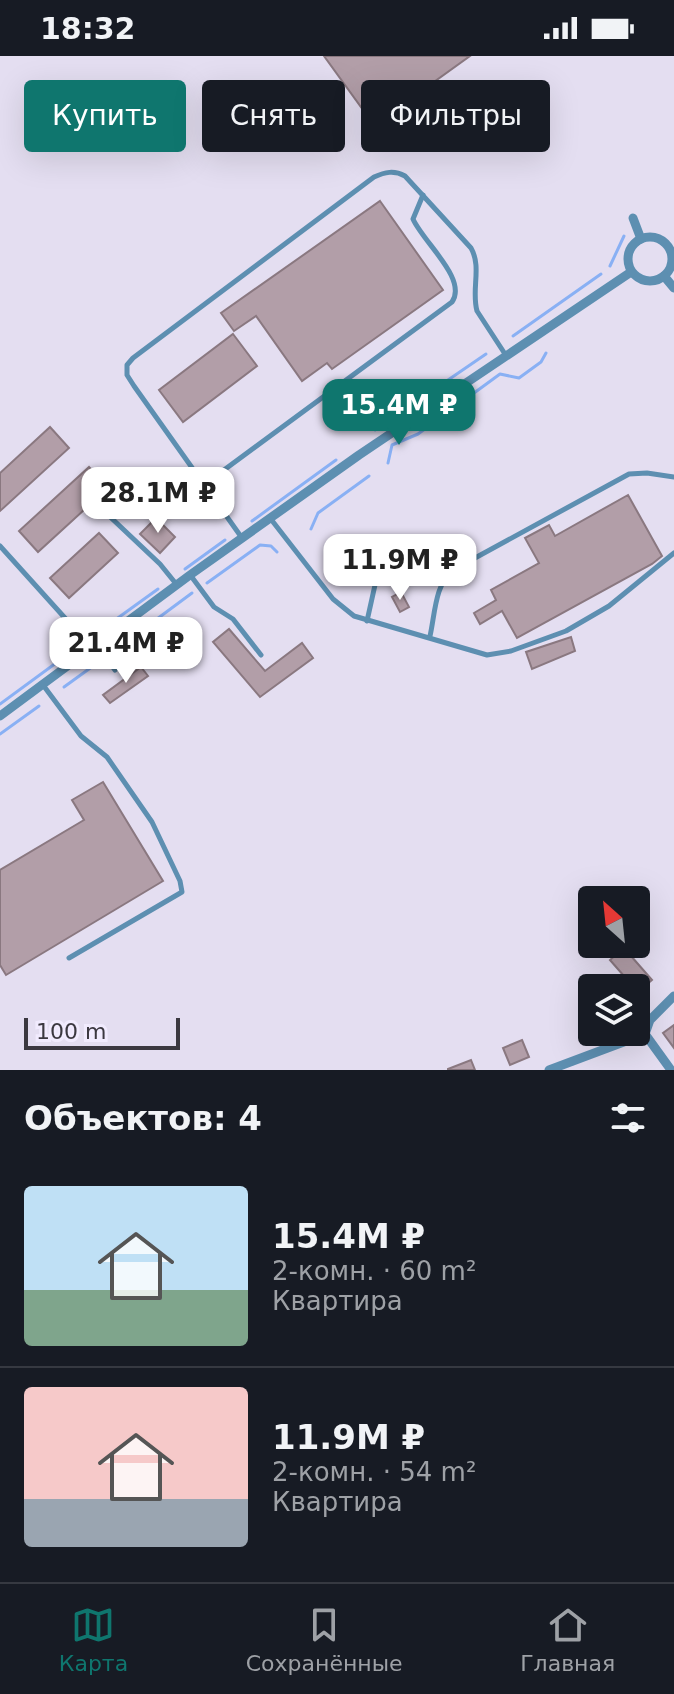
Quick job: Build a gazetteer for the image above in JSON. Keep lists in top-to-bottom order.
{
  "scale_bar": "100 m",
  "north": "top left",
  "page": {
    "status": "18:32",
    "chip": ["Купить", "Снять", "Фильтры"],
    "price": [
      "15.4M ₽",
      "28.1M ₽",
      "11.9M ₽",
      "21.4M ₽"
    ],
    "scale": "100 m",
    "heading": "Объектов: 4",
    "list": [
      {
        "name": "15.4M ₽",
        "note": "2-комн. · 60 m² · Квартира"
      },
      {
        "name": "11.9M ₽",
        "note": "2-комн. · 54 m² · Квартира"
      }
    ],
    "tabs": ["Карта", "Сохранённые", "Главная"]
  }
}
